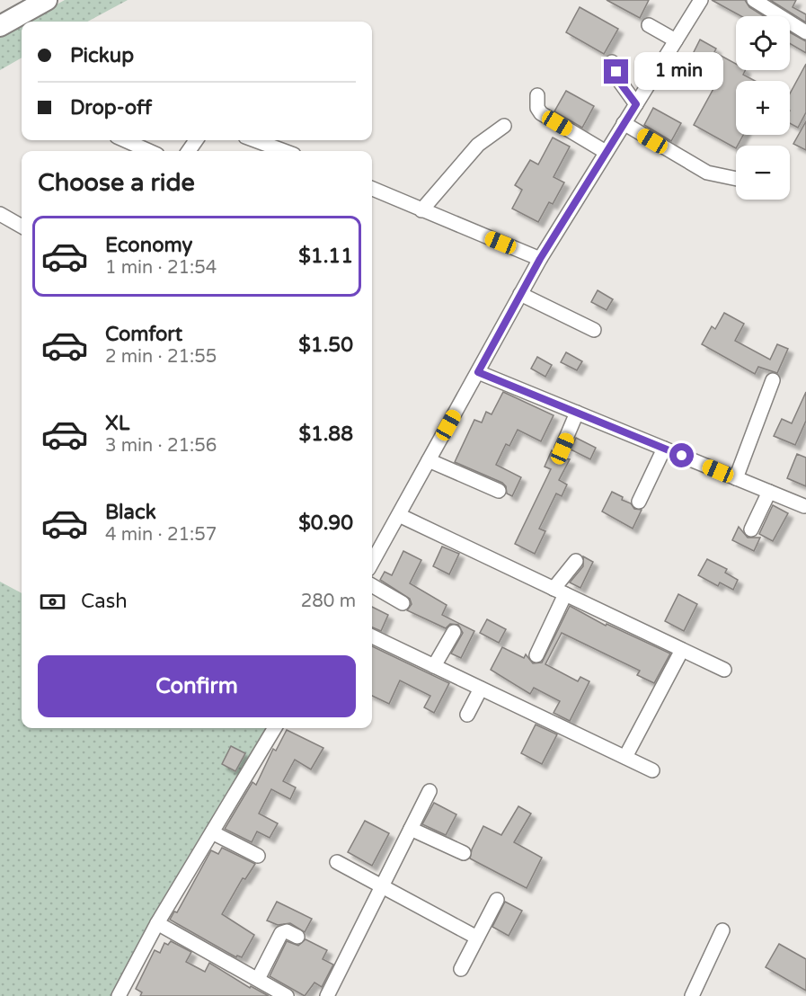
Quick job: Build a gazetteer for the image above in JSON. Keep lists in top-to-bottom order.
{
  "page": {
    "map_buttons": ["+", "−"],
    "banner": ["Pickup", "Drop-off"],
    "bubble": "1 min",
    "heading": "Choose a ride",
    "list": [
      {
        "name": "Economy",
        "note": "1 min · 21:54",
        "value": "$1.11"
      },
      {
        "name": "Comfort",
        "note": "2 min · 21:55",
        "value": "$1.50"
      },
      {
        "name": "XL",
        "note": "3 min · 21:56",
        "value": "$1.88"
      },
      {
        "name": "Black",
        "note": "4 min · 21:57",
        "value": "$0.90"
      }
    ],
    "pay": ["Cash", "280 m"],
    "buttons": "Confirm"
  }
}
